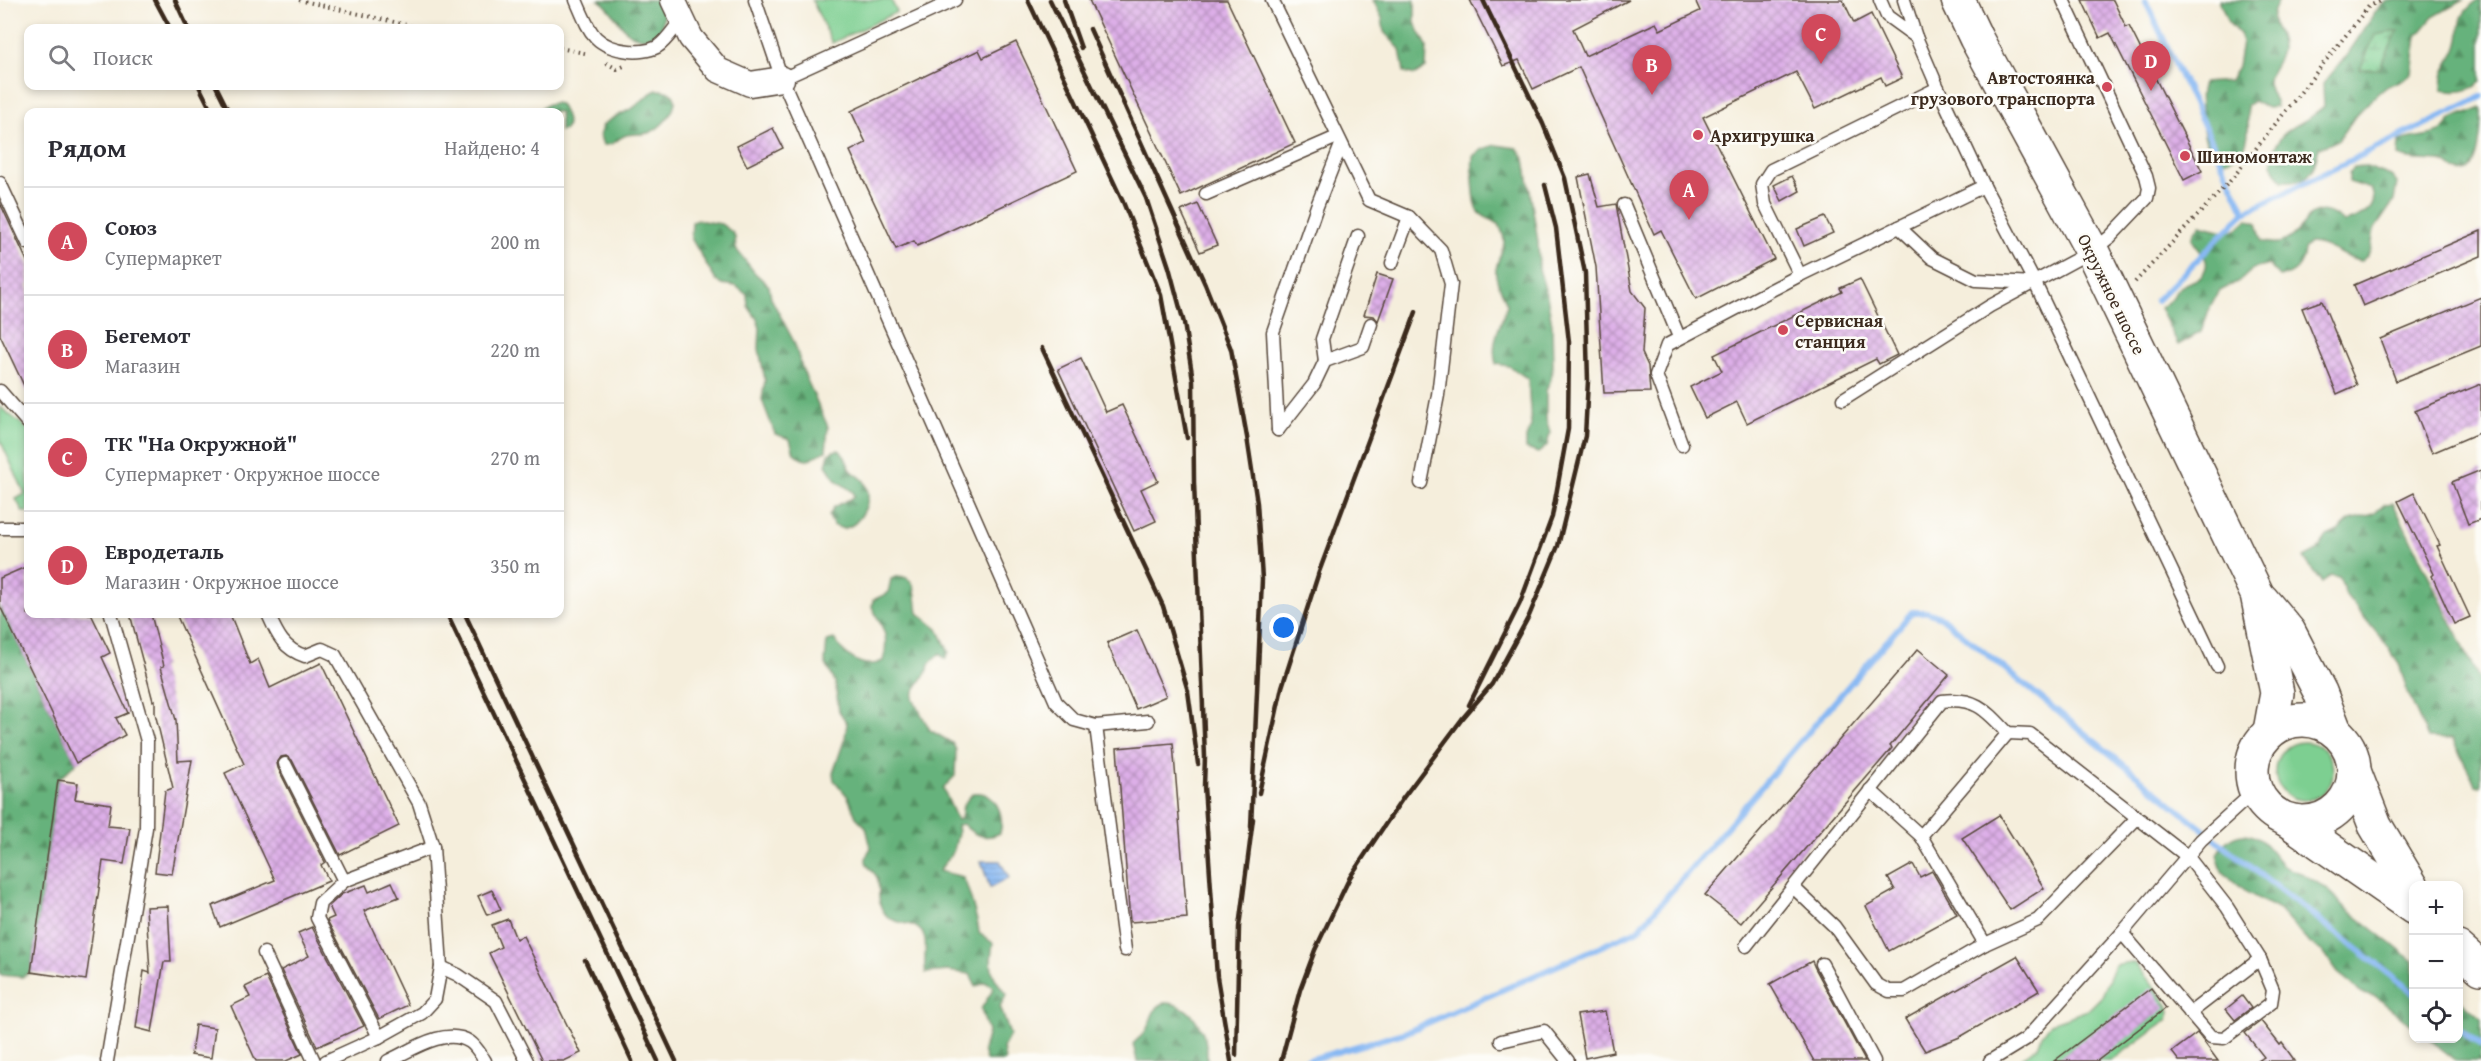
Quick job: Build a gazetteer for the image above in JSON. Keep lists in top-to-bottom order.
{
  "streets": {
    "main road": ["Окружное шоссе"]
  },
  "places": [
    "Автостоянка грузового транспорта",
    "Архигрушка",
    "Шиномонтаж",
    "Сервисная станция"
  ],
  "page": {
    "pins": [
      "C",
      "D",
      "B",
      "A"
    ],
    "search": "Поиск",
    "heading": ["Рядом", "Найдено: 4"],
    "list": [
      {
        "mark": "A",
        "name": "Союз",
        "note": "Супермаркет",
        "value": "200 m"
      },
      {
        "mark": "B",
        "name": "Бегемот",
        "note": "Магазин",
        "value": "220 m"
      },
      {
        "mark": "C",
        "name": "ТК \"На Окружной\"",
        "note": "Супермаркет · Окружное шоссе",
        "value": "270 m"
      },
      {
        "mark": "D",
        "name": "Евродеталь",
        "note": "Магазин · Окружное шоссе",
        "value": "350 m"
      }
    ],
    "map_buttons": ["+", "−"]
  }
}
